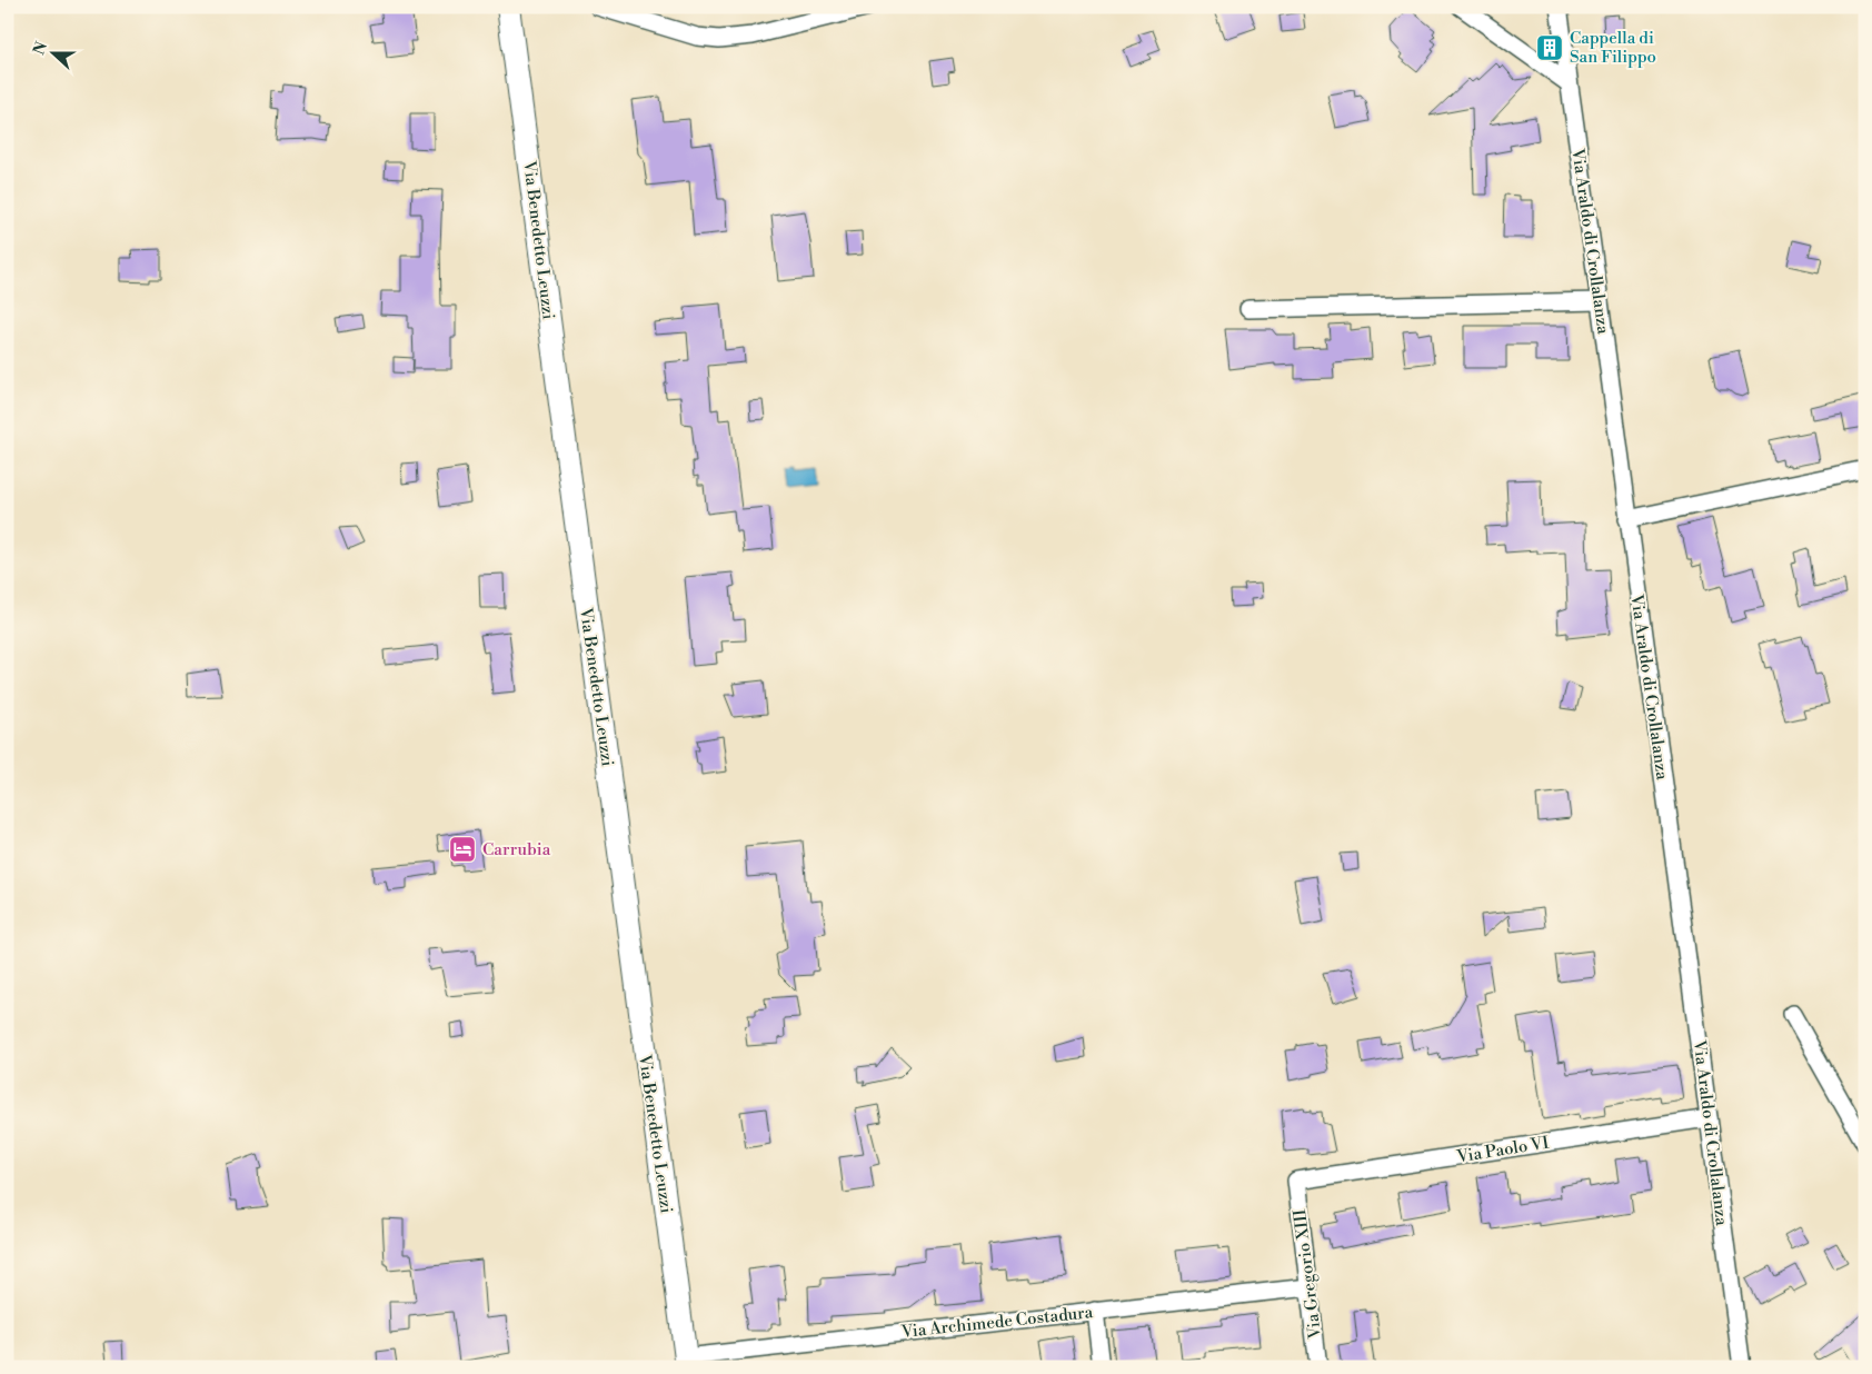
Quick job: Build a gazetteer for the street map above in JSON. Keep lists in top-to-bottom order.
{
  "streets": {
    "street": [
      "Via Benedetto Leuzzi",
      "Via Araldo di Crollalanza",
      "Via Paolo VI",
      "Via Gregorio XIII",
      "Via Archimede Costadura"
    ]
  },
  "crossings": [
    ["Via Benedetto Leuzzi", "Via Archimede Costadura"],
    ["Via Araldo di Crollalanza", "Via Paolo VI"],
    ["Via Paolo VI", "Via Gregorio XIII"],
    ["Via Gregorio XIII", "Via Archimede Costadura"]
  ],
  "places": {
    "building": ["Cappella di San Filippo"],
    "hotel": ["Carrubia"]
  },
  "north": "left"
}
